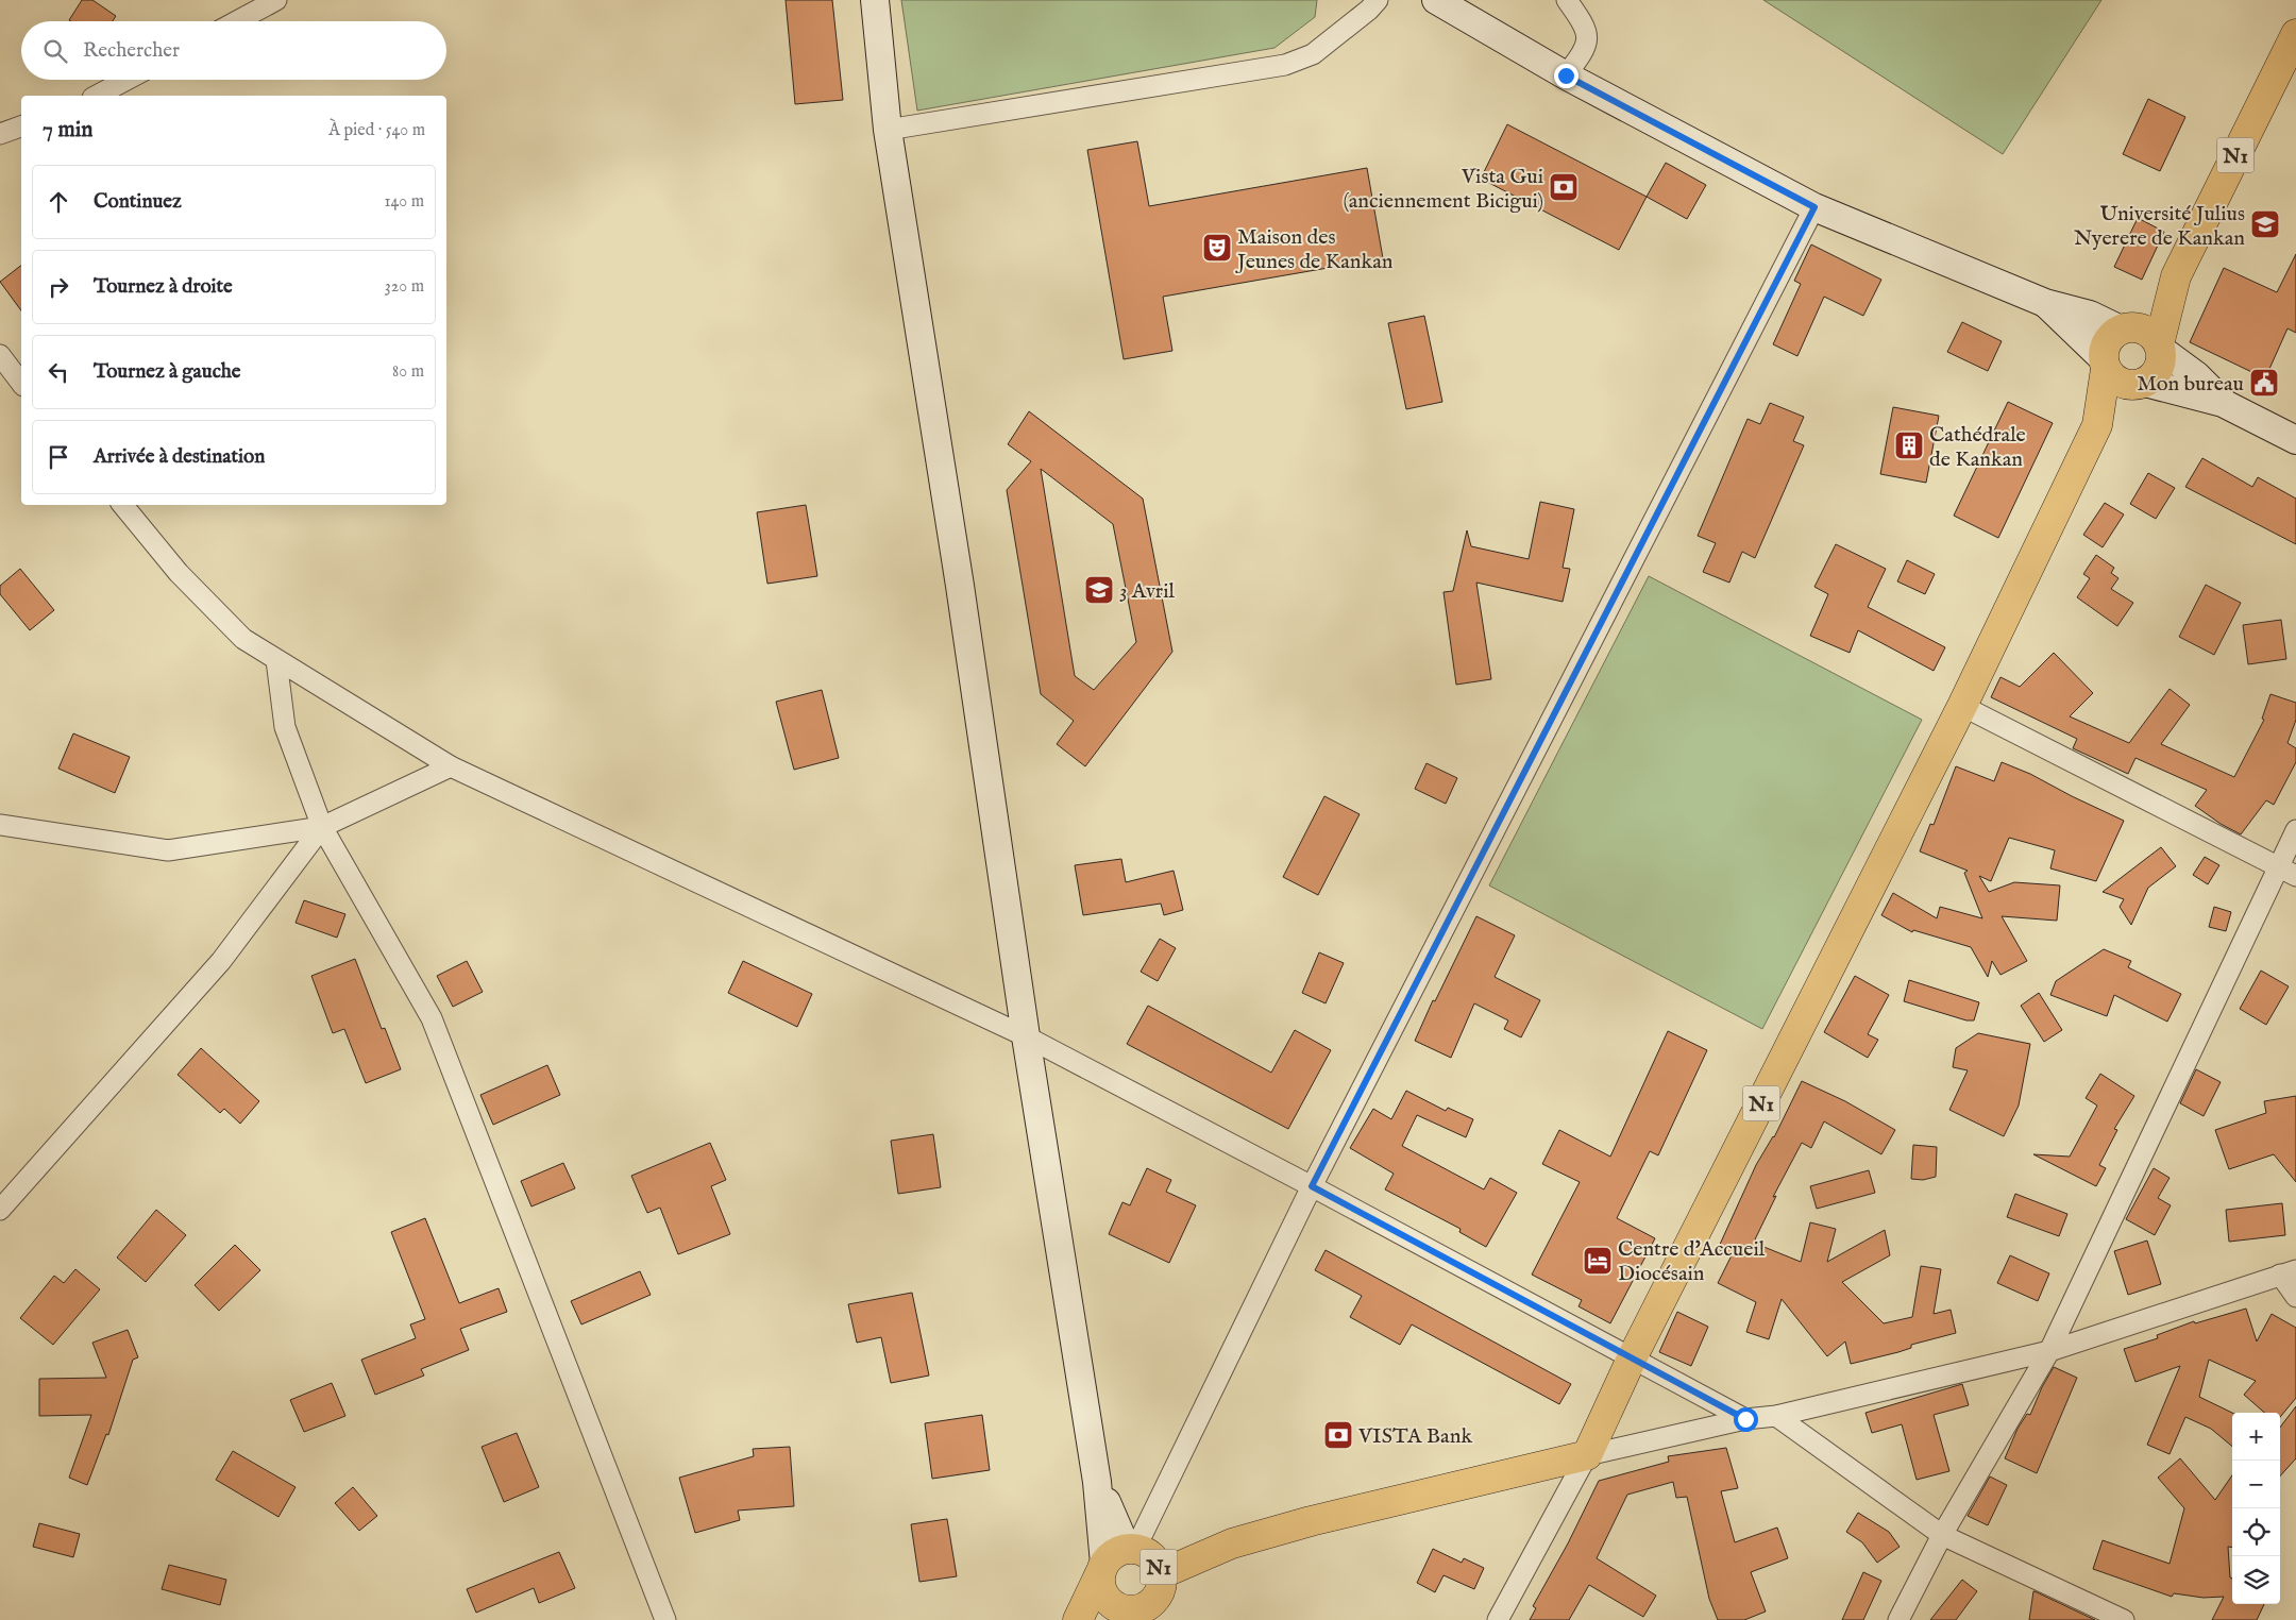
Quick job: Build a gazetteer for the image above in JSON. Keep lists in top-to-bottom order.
{
  "streets": {
    "highway": ["N1"]
  },
  "places": {
    "bank": ["Vista Gui (anciennement Bicigui)", "VISTA Bank"],
    "school or university": ["Université Julius Nyerere de Kankan", "3 Avril"],
    "theatre": ["Maison des Jeunes de Kankan"],
    "public building": ["Mon bureau"],
    "building": ["Cathédrale de Kankan"],
    "hotel": ["Centre d'Accueil Diocésain"]
  },
  "page": {
    "search": "Rechercher",
    "heading": ["7 min", "À pied · 540 m"],
    "list": [
      ["Continuez", "140 m"],
      ["Tournez à droite", "320 m"],
      ["Tournez à gauche", "80 m"],
      "Arrivée à destination"
    ],
    "map_buttons": ["+", "−"]
  }
}
